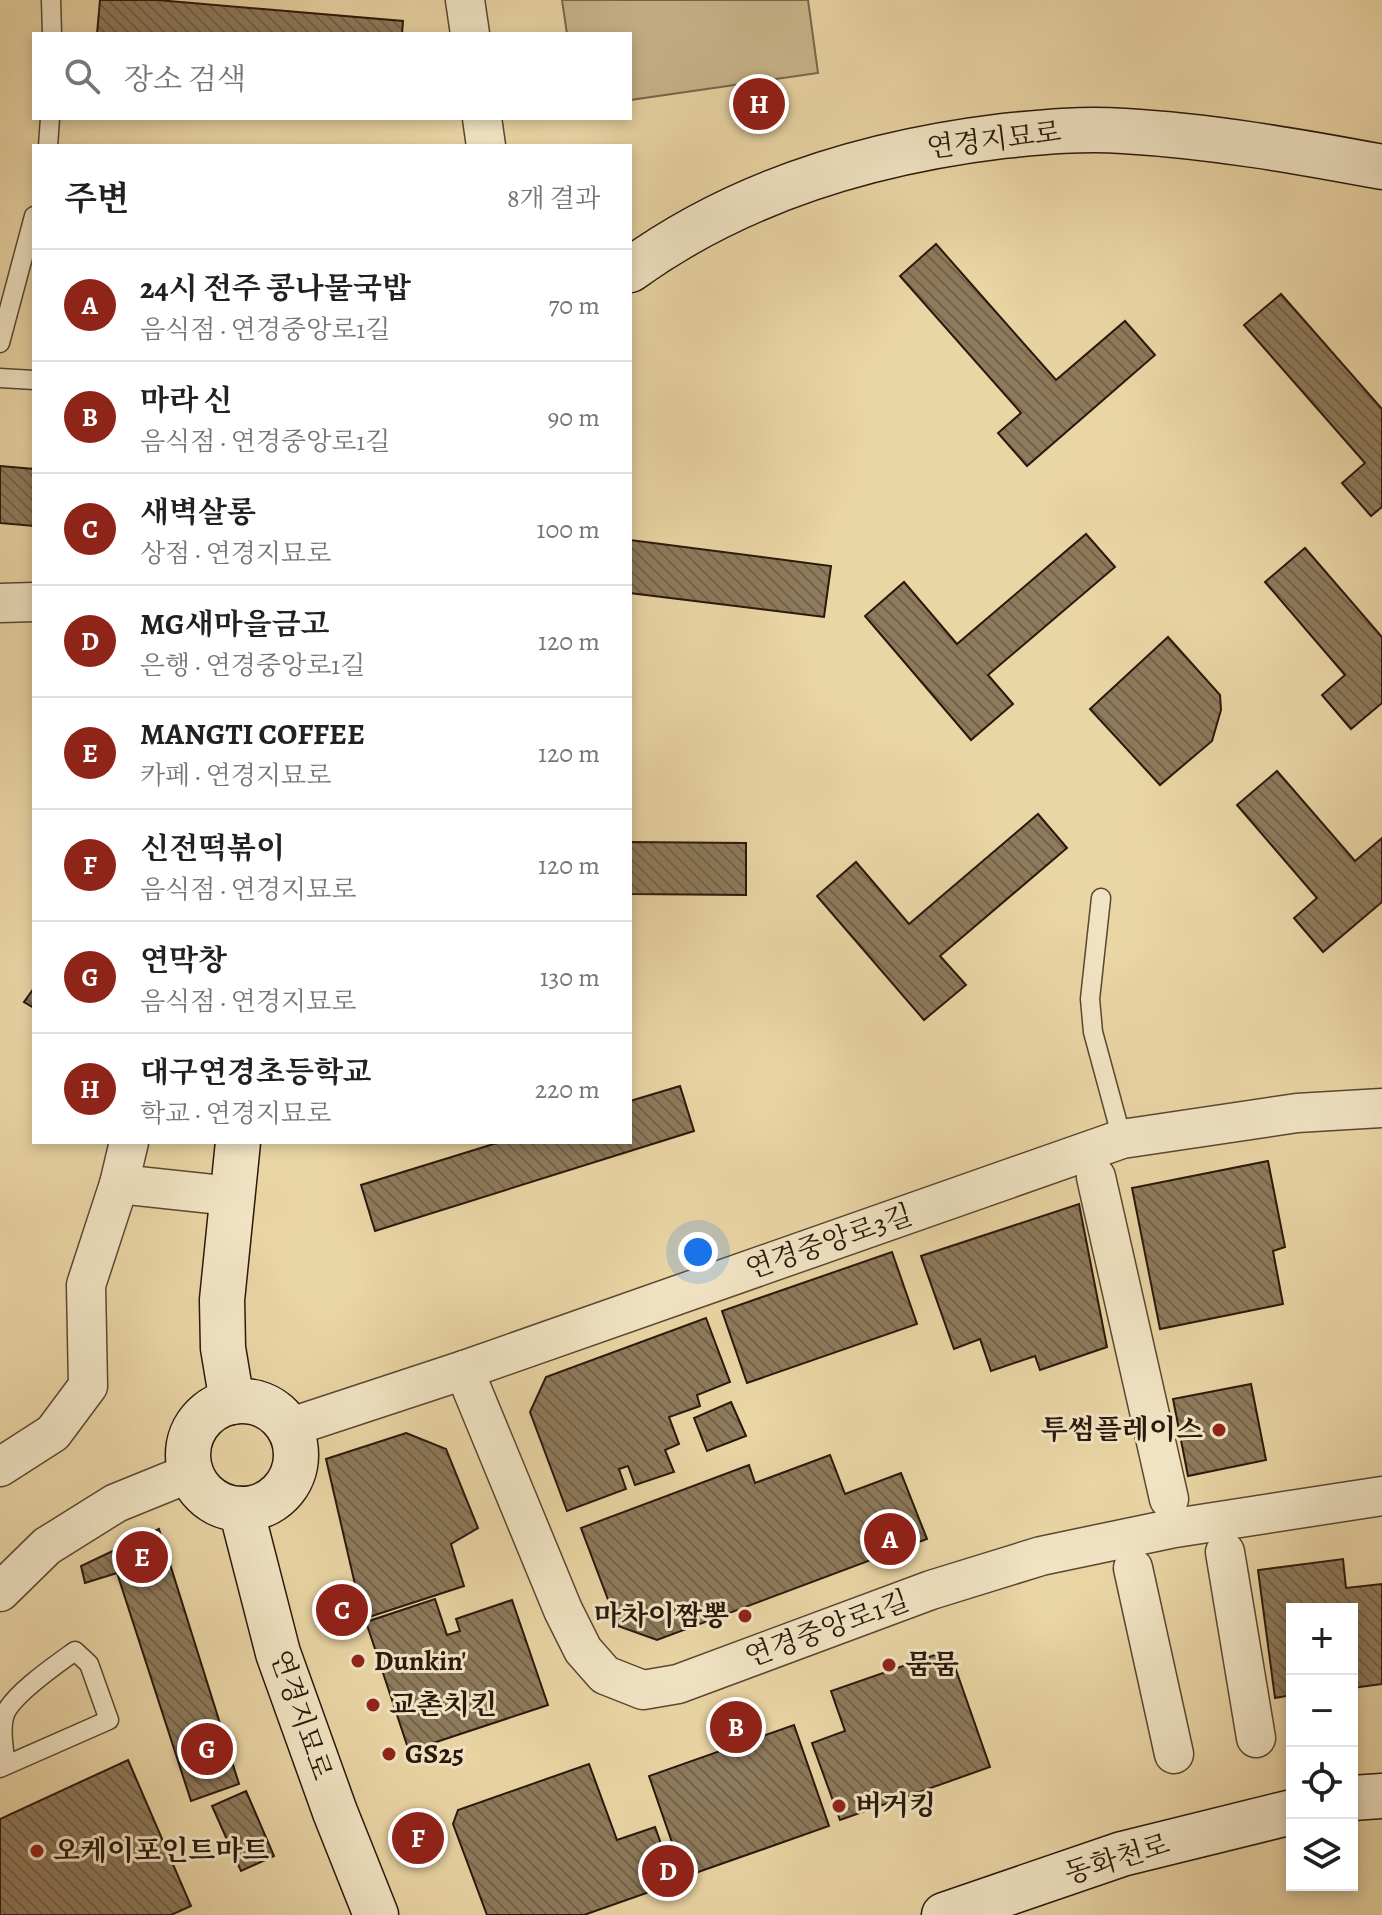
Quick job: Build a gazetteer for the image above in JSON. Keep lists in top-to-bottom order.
{
  "streets": {
    "street": [
      "연경지묘로",
      "연경중앙로3길",
      "연경중앙로1길",
      "동화천로"
    ]
  },
  "crossings": [
    ["연경지묘로", "연경중앙로3길"],
    ["연경중앙로3길", "연경중앙로1길"]
  ],
  "places": [
    "투썸플레이스",
    "마차이짬뽕",
    "Dunkin'",
    "뭄뭄",
    "교촌치킨",
    "GS25",
    "버거킹",
    "오케이포인트마트"
  ],
  "page": {
    "search": "장소 검색",
    "pins": [
      "H",
      "A",
      "E",
      "C",
      "B",
      "G",
      "F",
      "D"
    ],
    "heading": ["주변", "8개 결과"],
    "list": [
      {
        "mark": "A",
        "name": "24시 전주 콩나물국밥",
        "note": "음식점 · 연경중앙로1길",
        "value": "70 m"
      },
      {
        "mark": "B",
        "name": "마라 신",
        "note": "음식점 · 연경중앙로1길",
        "value": "90 m"
      },
      {
        "mark": "C",
        "name": "새벽살롱",
        "note": "상점 · 연경지묘로",
        "value": "100 m"
      },
      {
        "mark": "D",
        "name": "MG새마을금고",
        "note": "은행 · 연경중앙로1길",
        "value": "120 m"
      },
      {
        "mark": "E",
        "name": "MANGTI COFFEE",
        "note": "카페 · 연경지묘로",
        "value": "120 m"
      },
      {
        "mark": "F",
        "name": "신전떡볶이",
        "note": "음식점 · 연경지묘로",
        "value": "120 m"
      },
      {
        "mark": "G",
        "name": "연막창",
        "note": "음식점 · 연경지묘로",
        "value": "130 m"
      },
      {
        "mark": "H",
        "name": "대구연경초등학교",
        "note": "학교 · 연경지묘로",
        "value": "220 m"
      }
    ],
    "map_buttons": ["+", "−"]
  }
}
